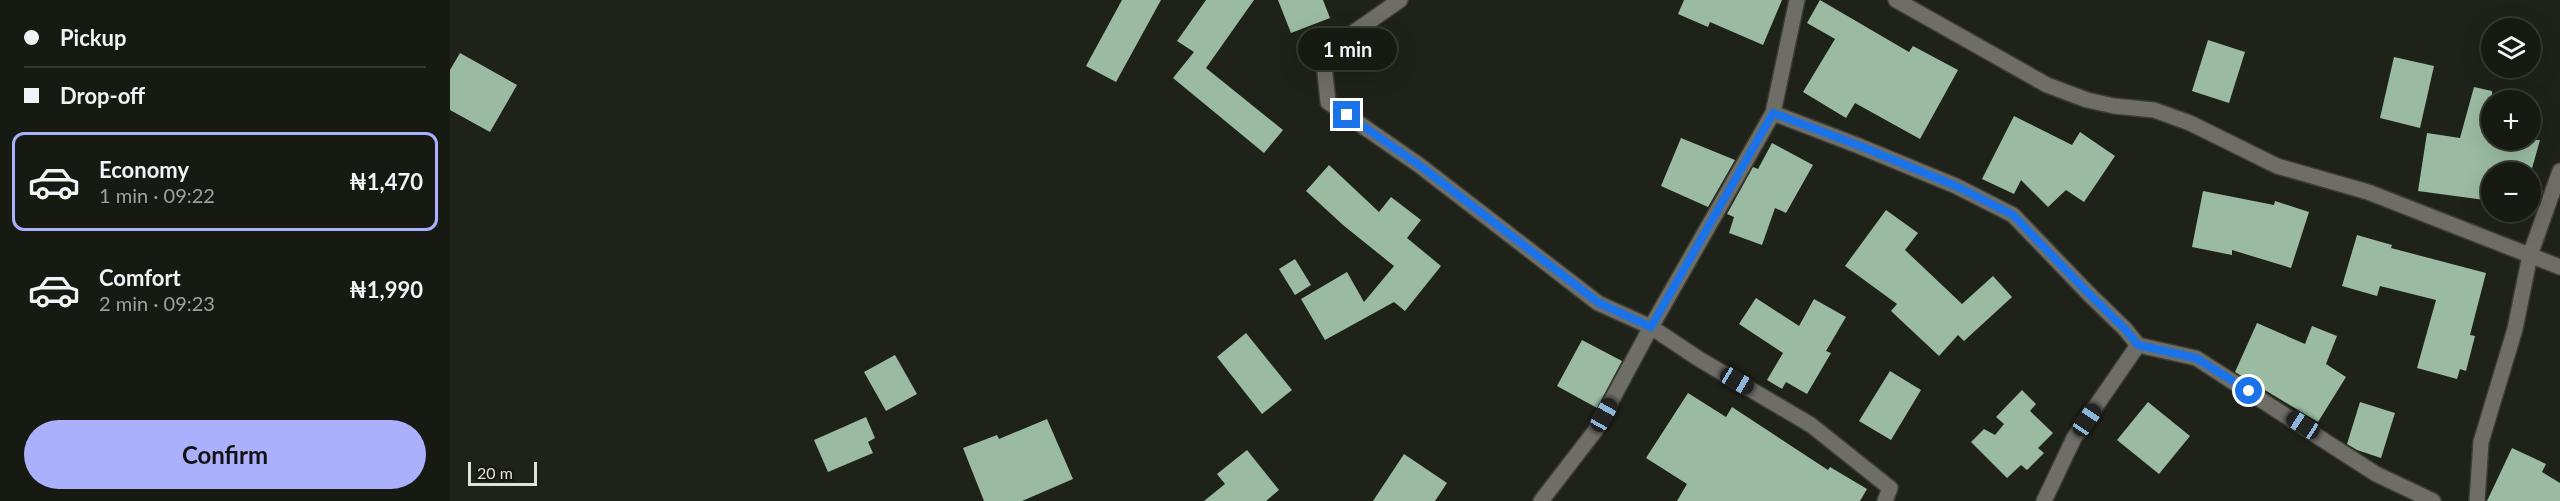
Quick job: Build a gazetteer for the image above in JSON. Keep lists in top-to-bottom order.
{
  "scale_bar": "20 m",
  "page": {
    "banner": ["Pickup", "Drop-off"],
    "map_buttons": ["+", "−"],
    "bubble": "1 min",
    "list": [
      {
        "name": "Economy",
        "note": "1 min · 09:22",
        "value": "₦1,470"
      },
      {
        "name": "Comfort",
        "note": "2 min · 09:23",
        "value": "₦1,990"
      }
    ],
    "buttons": "Confirm",
    "scale": "20 m"
  }
}
